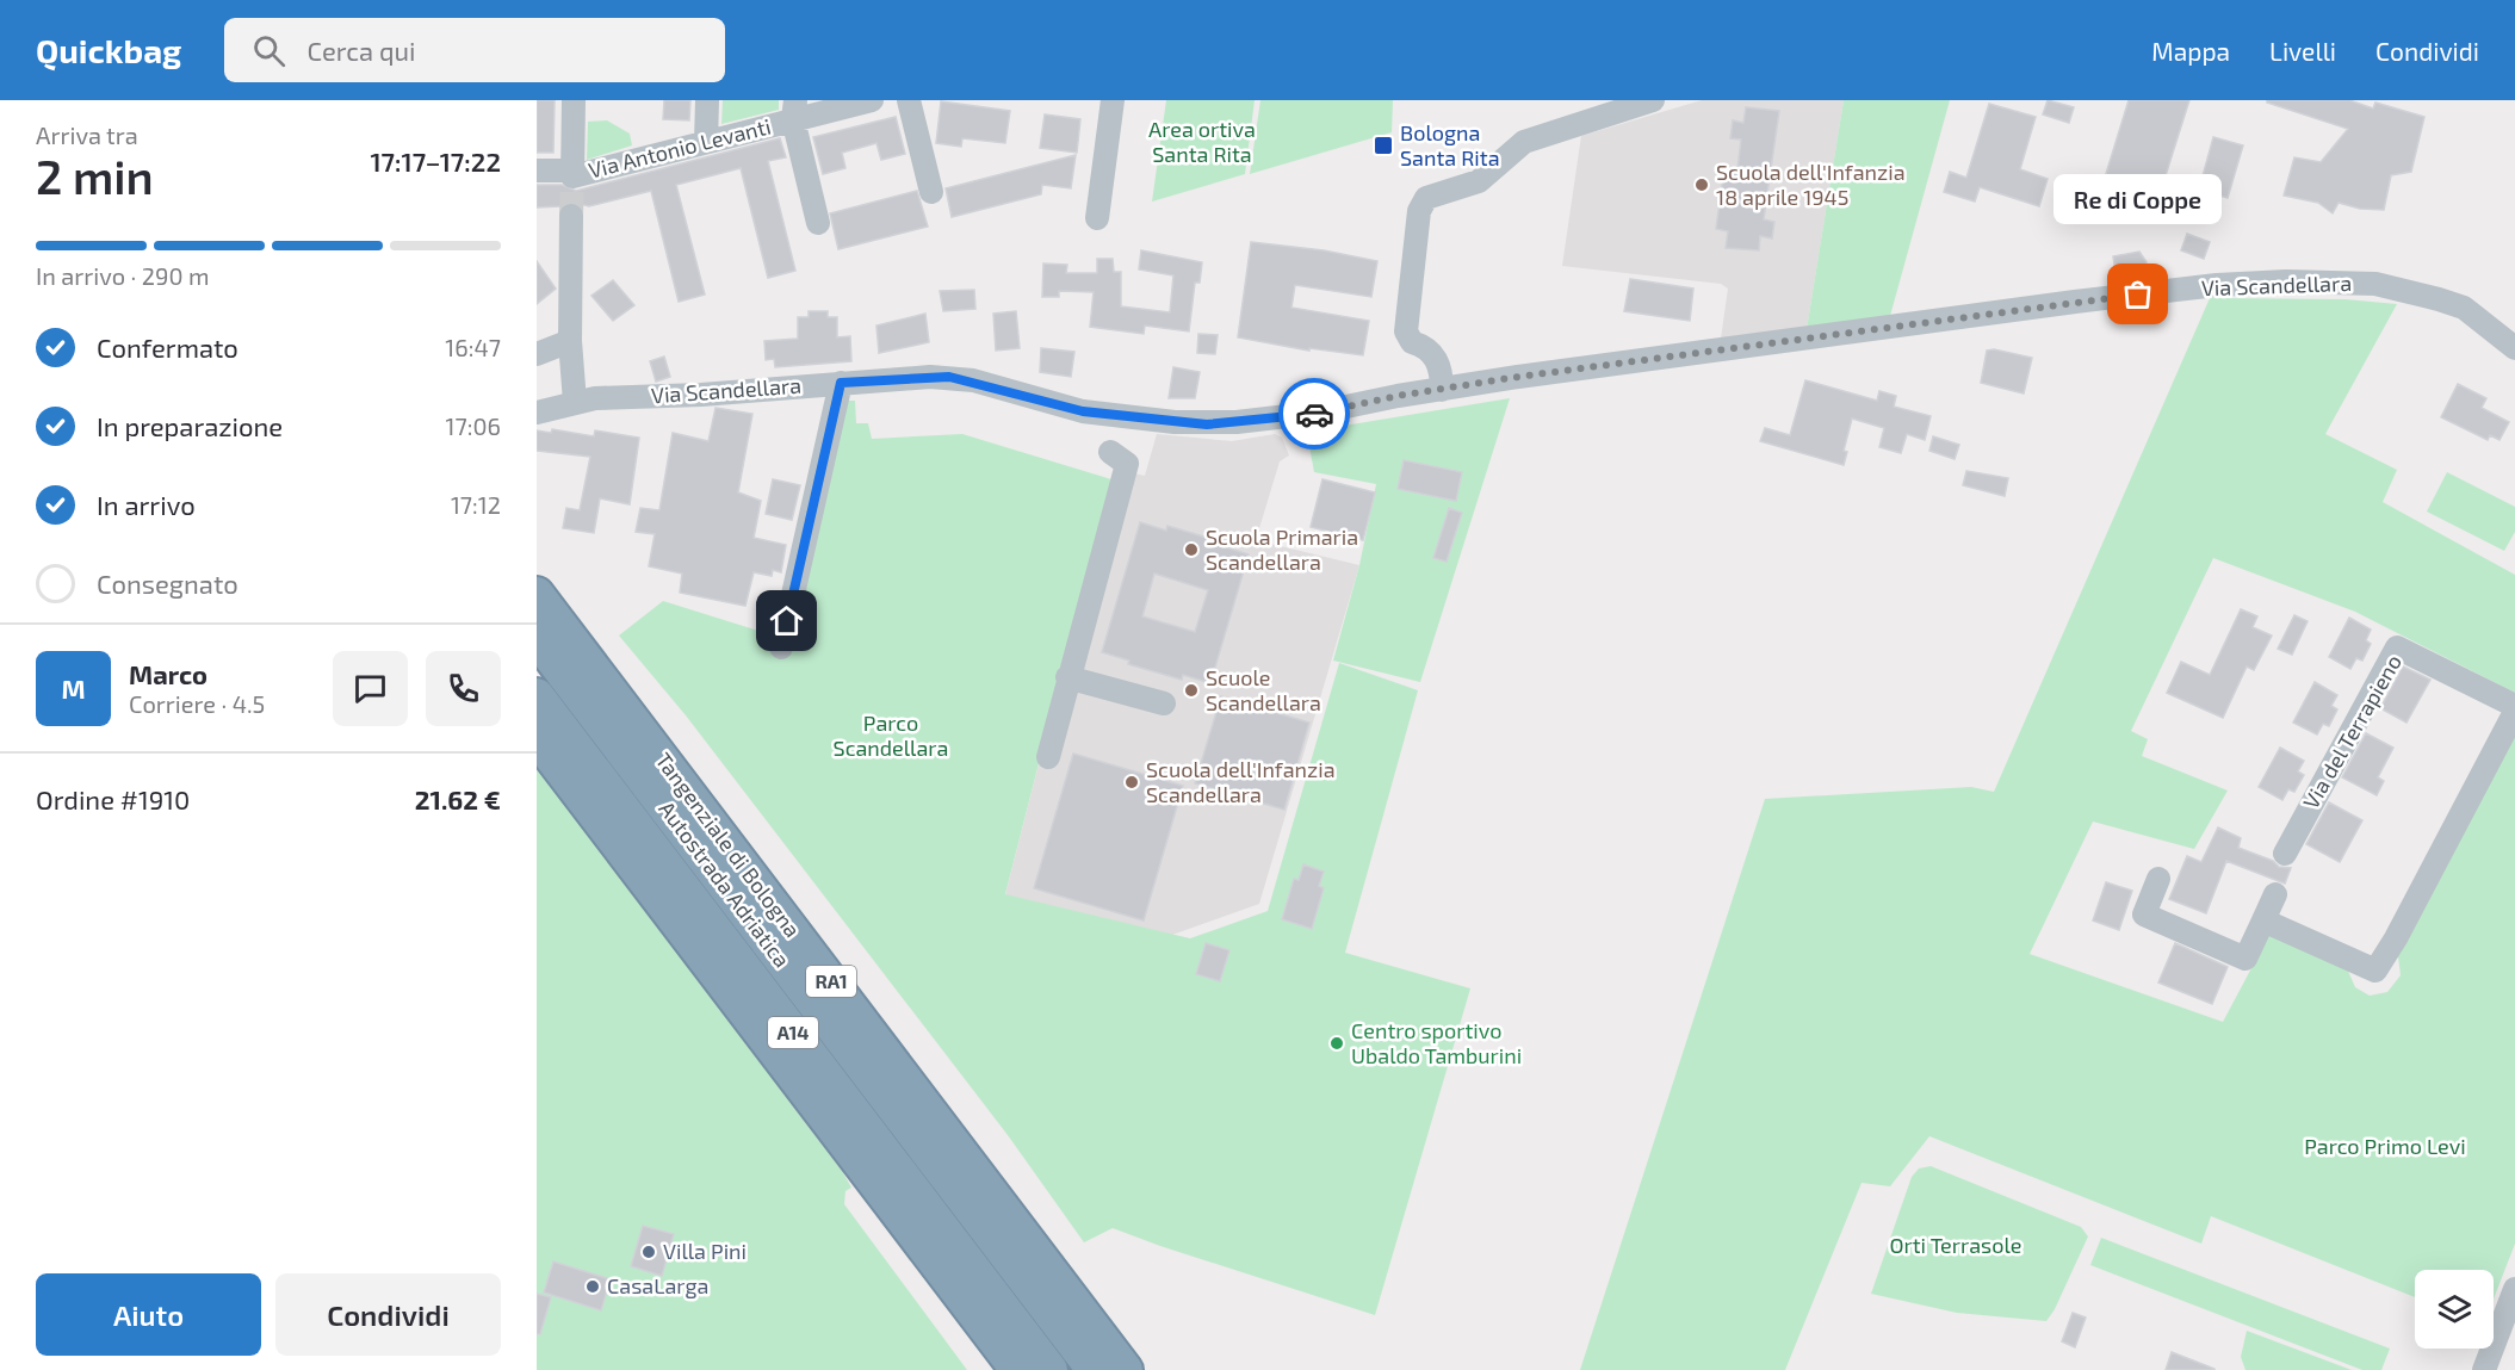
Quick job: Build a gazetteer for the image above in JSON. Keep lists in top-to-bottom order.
{
  "streets": {
    "highway": [
      "Tangenziale di Bologna",
      "Autostrada Adriatica",
      "RA1",
      "A14"
    ],
    "street": ["Via Antonio Levanti", "Via Scandellara", "Via del Terrapieno"]
  },
  "parks": [
    "Area ortiva Santa Rita",
    "Parco Scandellara",
    "Parco Primo Levi",
    "Orti Terrasole"
  ],
  "places": {
    "transit": ["Bologna Santa Rita"],
    "other": [
      "Scuola dell'Infanzia 18 aprile 1945",
      "Re di Coppe",
      "Scuola Primaria Scandellara",
      "Scuole Scandellara",
      "Scuola dell'Infanzia Scandellara",
      "Centro sportivo Ubaldo Tamburini",
      "Villa Pini",
      "CasaLarga"
    ]
  },
  "page": {
    "header": "Quickbag",
    "search": "Cerca qui",
    "nav": ["Mappa", "Livelli", "Condividi"],
    "heading": ["2 min", "Arriva tra", "17:17–17:22"],
    "panel": [
      "Marco",
      "Corriere · 4.5",
      "Ordine #1910",
      "21.62 €"
    ],
    "bubble": "Re di Coppe",
    "bar": "In arrivo · 290 m",
    "list": [
      ["Confermato", "16:47"],
      ["In preparazione", "17:06"],
      ["In arrivo", "17:12"],
      "Consegnato"
    ],
    "round": "M",
    "buttons": ["Aiuto", "Condividi"]
  }
}
